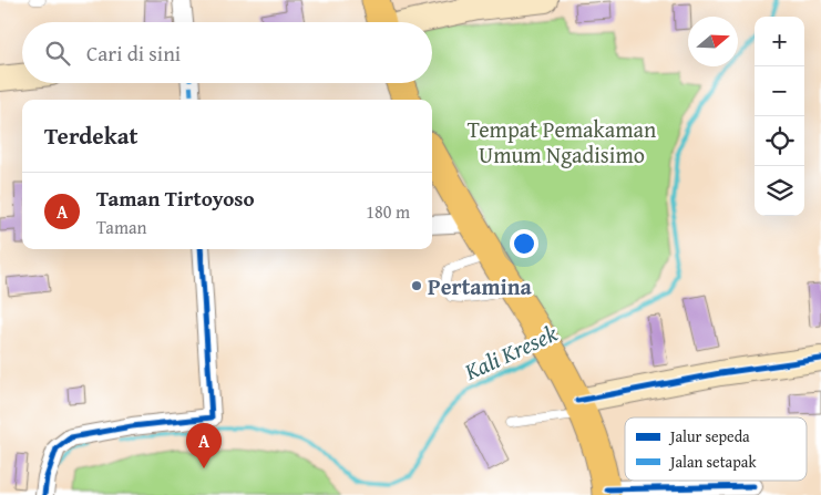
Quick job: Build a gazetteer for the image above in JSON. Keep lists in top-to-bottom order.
{
  "water": ["Kali Kresek"],
  "parks": ["Tempat Pemakaman Umum Ngadisimo"],
  "places": ["Pertamina"],
  "legend": ["Jalur sepeda", "Jalan setapak"],
  "north": "right",
  "page": {
    "map_buttons": ["+", "−"],
    "search": "Cari di sini",
    "heading": "Terdekat",
    "list": [
      {
        "mark": "A",
        "name": "Taman Tirtoyoso",
        "note": "Taman",
        "value": "180 m"
      }
    ],
    "pins": "A"
  }
}
